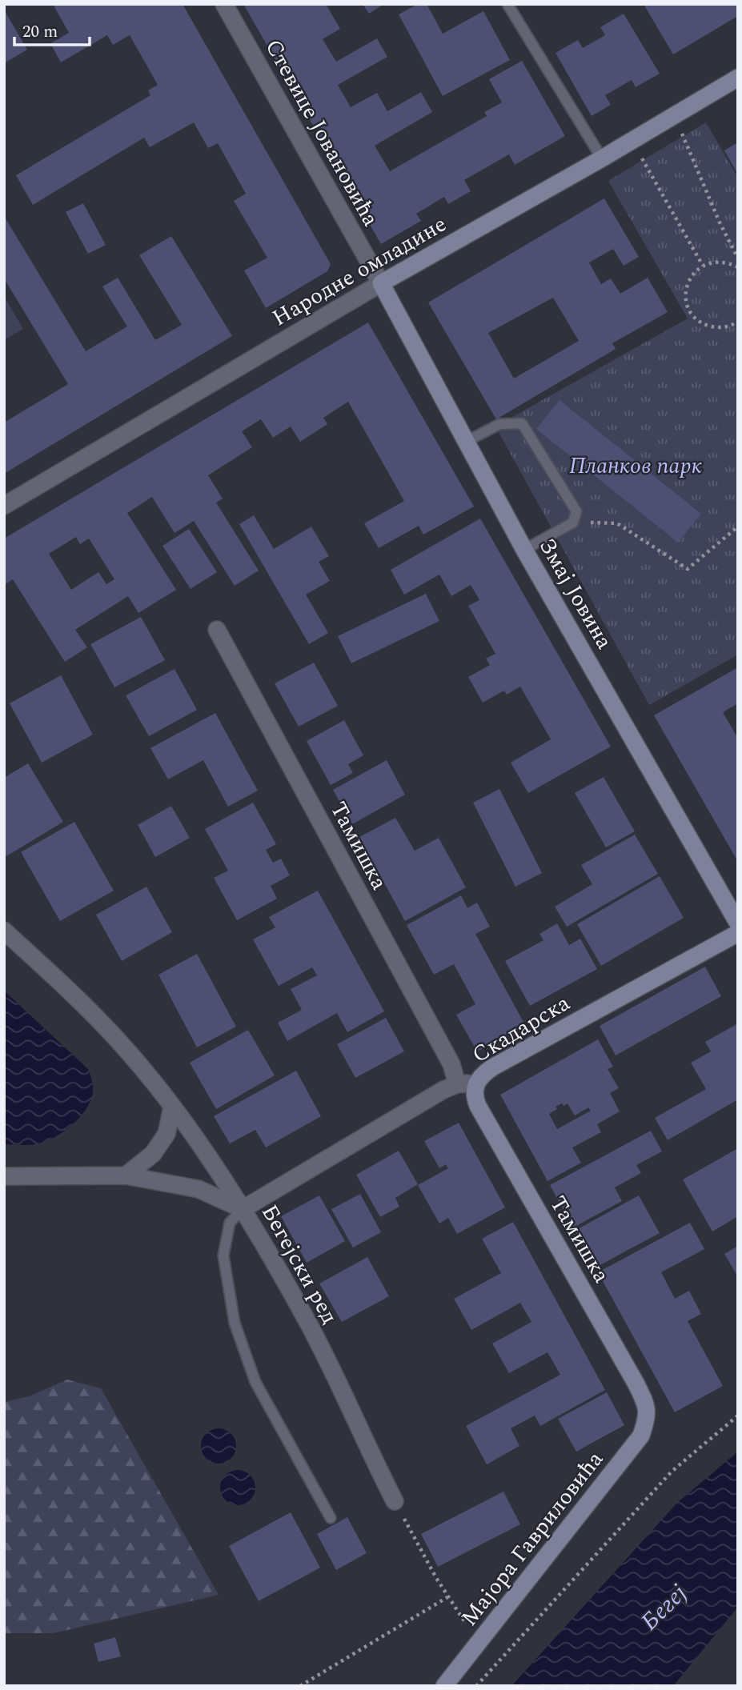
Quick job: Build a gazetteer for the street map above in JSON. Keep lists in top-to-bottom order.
{
  "streets": {
    "street": [
      "Стевице Јовановића",
      "Народне омладине",
      "Змај Јовина",
      "Тамишка",
      "Скадарска",
      "Бегејски ред",
      "Мајора Гавриловића"
    ]
  },
  "crossings": [
    ["Стевице Јовановића", "Народне омладине"],
    ["Стевице Јовановића", "Змај Јовина"],
    ["Народне омладине", "Змај Јовина"],
    ["Тамишка", "Скадарска"],
    ["Тамишка", "Мајора Гавриловића"],
    ["Скадарска", "Бегејски ред"]
  ],
  "water": ["Бегеј"],
  "parks": ["Планков парк"],
  "scale_bar": "20 m"
}
